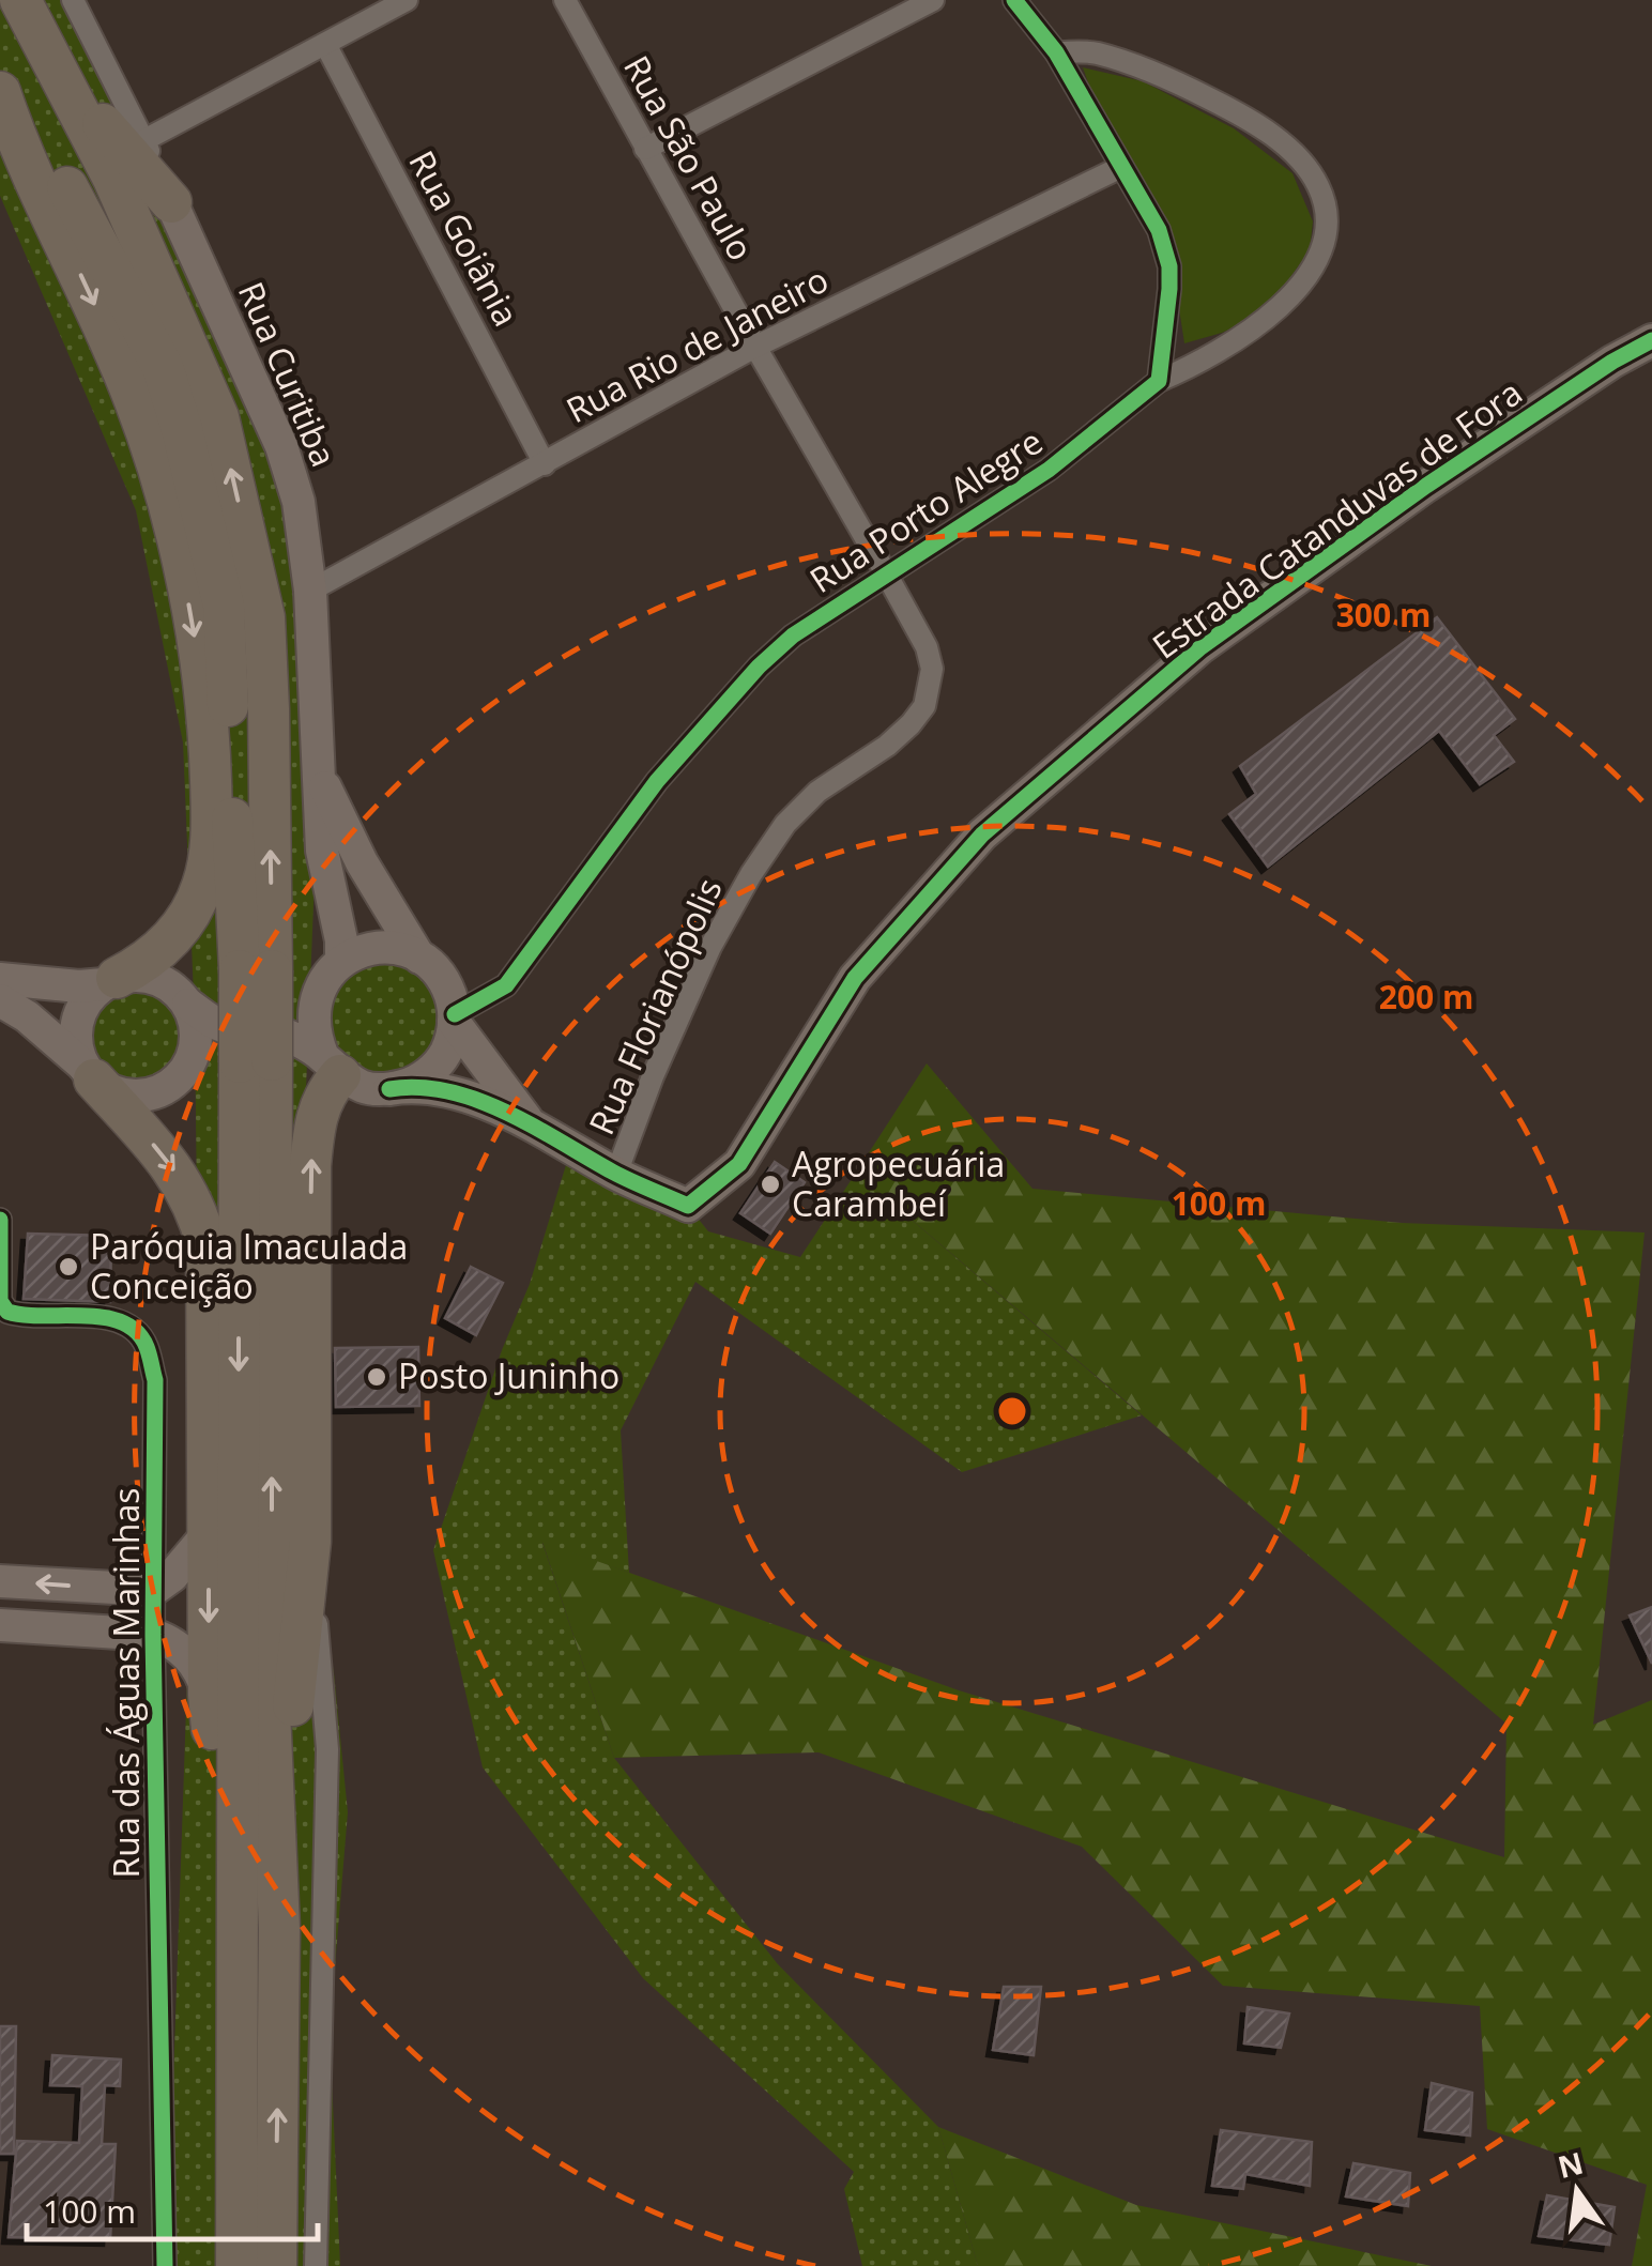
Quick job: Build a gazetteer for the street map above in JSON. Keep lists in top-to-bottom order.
{
  "streets": {
    "main road": ["Rua Curitiba", "Estrada Catanduvas de Fora"],
    "street": [
      "Rua São Paulo",
      "Rua Goiânia",
      "Rua Rio de Janeiro",
      "Rua Porto Alegre",
      "Rua Florianópolis",
      "Rua das Águas Marinhas"
    ]
  },
  "crossings": [
    ["Rua São Paulo", "Rua Rio de Janeiro"],
    ["Rua São Paulo", "Rua Porto Alegre"],
    ["Rua São Paulo", "Rua Florianópolis"],
    ["Rua Goiânia", "Rua Rio de Janeiro"],
    ["Rua Rio de Janeiro", "Rua Curitiba"],
    ["Rua Curitiba", "Rua Porto Alegre"],
    ["Estrada Catanduvas de Fora", "Rua Florianópolis"]
  ],
  "places": ["Agropecuária Carambeí", "Paróquia Imaculada Conceição", "Posto Juninho"],
  "scale_bar": "100 m",
  "north": "top",
  "rings": ["300 m", "200 m", "100 m"]
}
